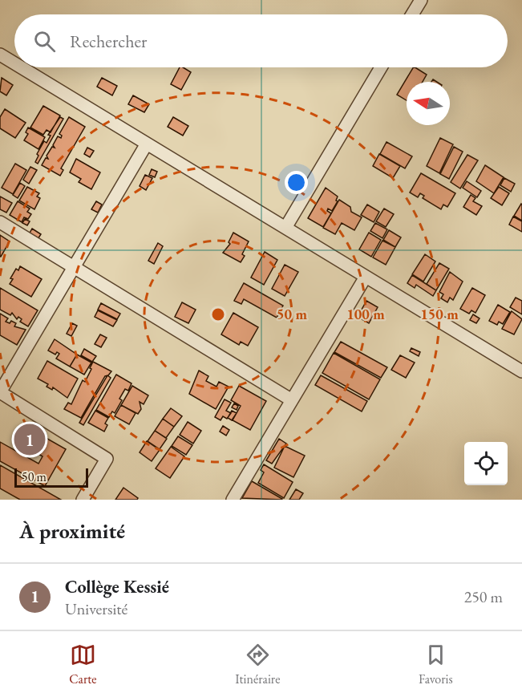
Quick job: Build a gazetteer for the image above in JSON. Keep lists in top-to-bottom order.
{
  "scale_bar": "50 m",
  "north": "left",
  "page": {
    "search": "Rechercher",
    "pins": "1",
    "scale": "50 m",
    "heading": "À proximité",
    "list": [
      {
        "mark": "1",
        "name": "Collège Kessié",
        "note": "Université",
        "value": "250 m"
      }
    ],
    "nav": ["Carte", "Itinéraire", "Favoris"]
  },
  "rings": ["50 m", "100 m", "150 m"]
}
